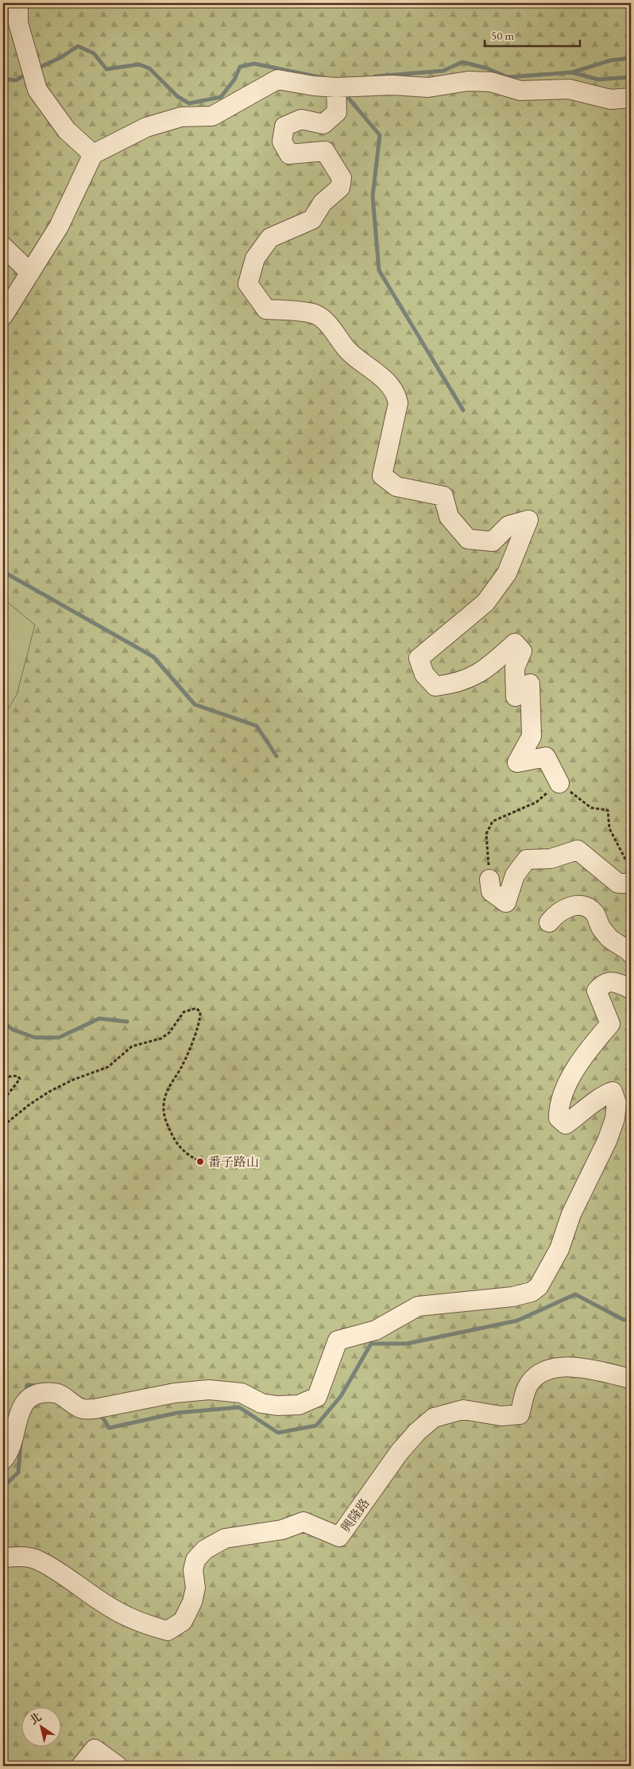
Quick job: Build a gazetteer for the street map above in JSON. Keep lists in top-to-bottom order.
{
  "streets": {
    "lane": ["興隆路"]
  },
  "places": ["番子路山"],
  "scale_bar": "50 m",
  "north": "top left"
}
